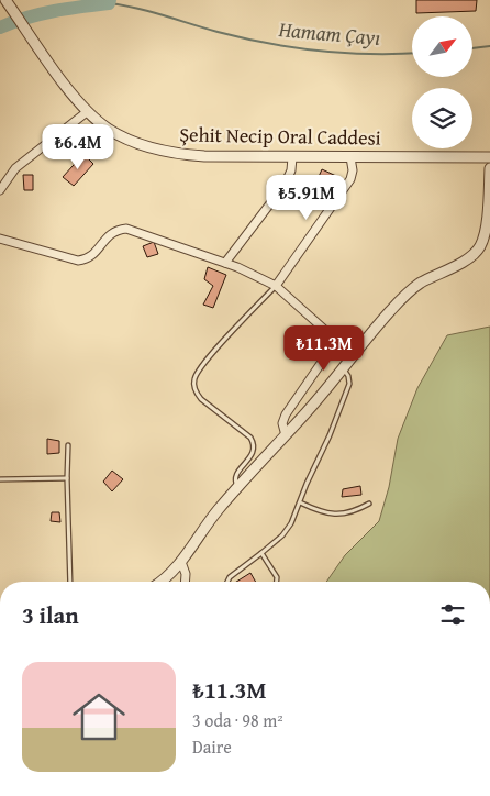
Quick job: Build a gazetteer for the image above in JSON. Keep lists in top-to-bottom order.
{
  "streets": {
    "street": ["Şehit Necip Oral Caddesi"]
  },
  "water": ["Hamam Çayı"],
  "north": "top right",
  "page": {
    "price": ["₺6.4M", "₺5.91M", "₺11.3M"],
    "heading": "3 ilan",
    "list": [
      {
        "name": "₺11.3M",
        "note": "3 oda · 98 m² · Daire"
      }
    ]
  }
}
